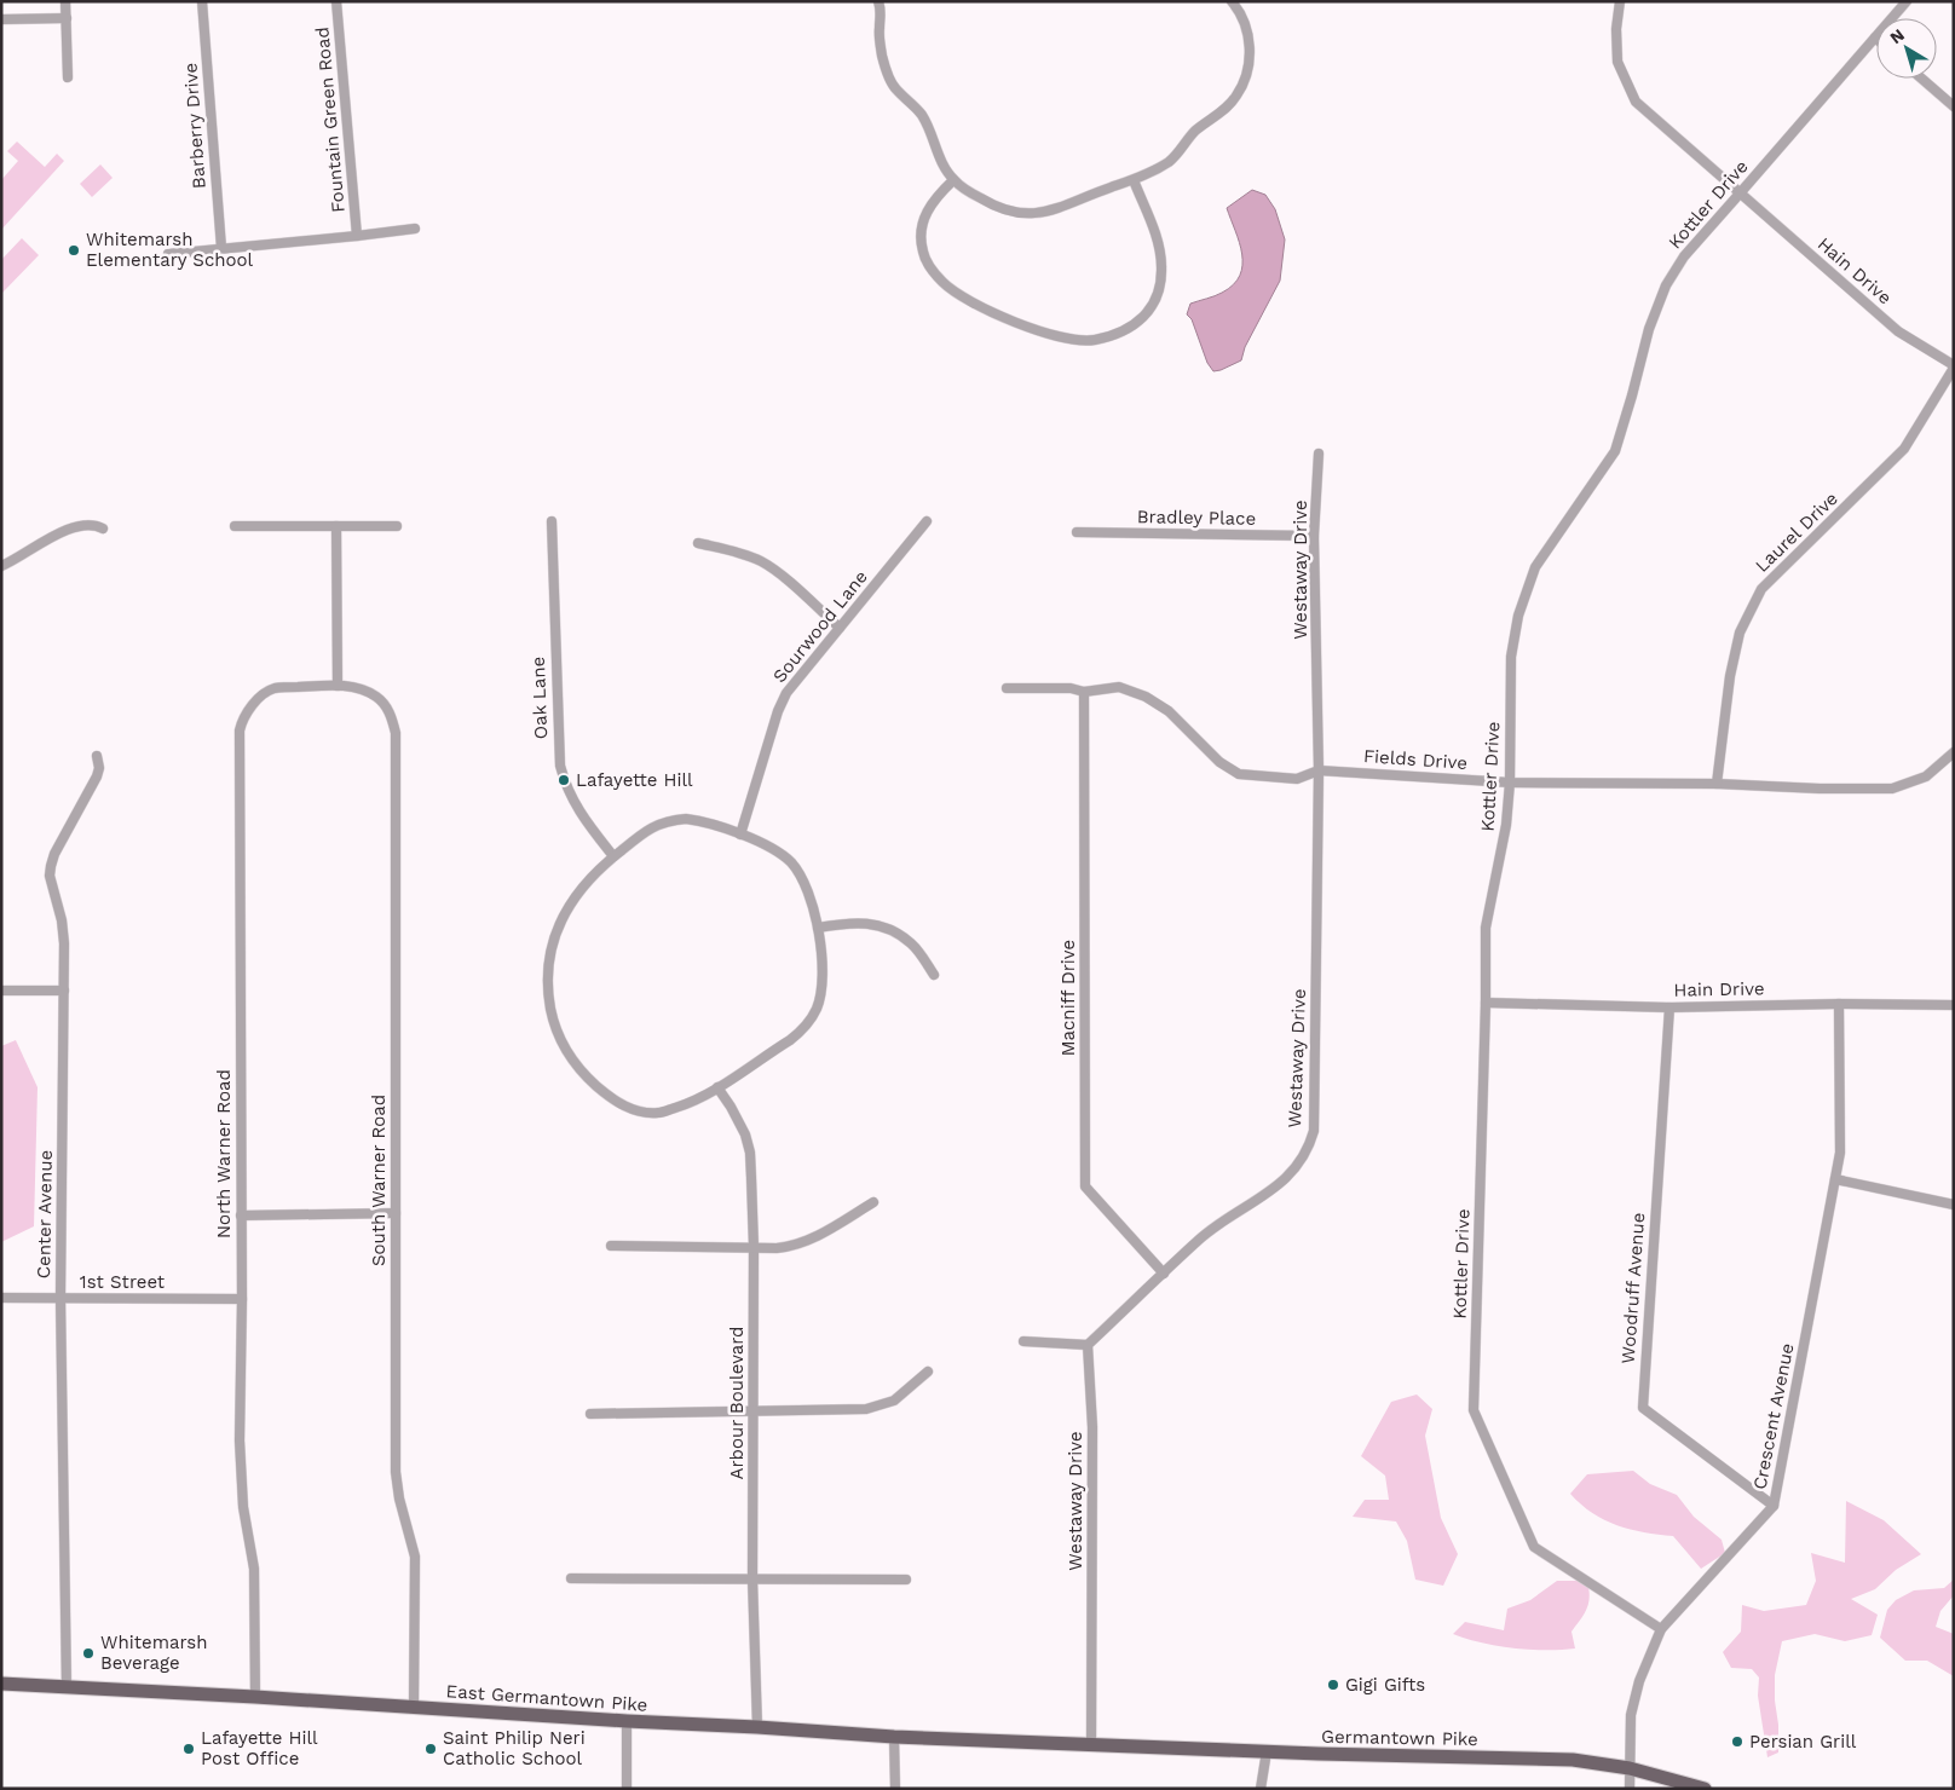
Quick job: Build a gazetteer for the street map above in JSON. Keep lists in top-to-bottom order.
{
  "streets": {
    "main road": ["East Germantown Pike", "Germantown Pike"],
    "street": [
      "Fountain Green Road",
      "Barberry Drive",
      "Kottler Drive",
      "Hain Drive",
      "Bradley Place",
      "Laurel Drive",
      "Westaway Drive",
      "Sourwood Lane",
      "Oak Lane",
      "Fields Drive",
      "Macniff Drive",
      "North Warner Road",
      "South Warner Road",
      "Center Avenue",
      "1st Street",
      "Woodruff Avenue",
      "Arbour Boulevard",
      "Crescent Avenue"
    ]
  },
  "crossings": [
    ["Kottler Drive", "Hain Drive"],
    ["Kottler Drive", "Fields Drive"],
    ["Kottler Drive", "Crescent Avenue"],
    ["Hain Drive", "Laurel Drive"],
    ["Hain Drive", "Woodruff Avenue"],
    ["Hain Drive", "Crescent Avenue"],
    ["Bradley Place", "Westaway Drive"],
    ["Laurel Drive", "Fields Drive"],
    ["Westaway Drive", "Fields Drive"],
    ["Westaway Drive", "Macniff Drive"],
    ["Westaway Drive", "East Germantown Pike"],
    ["Westaway Drive", "Germantown Pike"],
    ["Fields Drive", "Macniff Drive"],
    ["North Warner Road", "South Warner Road"],
    ["North Warner Road", "1st Street"],
    ["North Warner Road", "East Germantown Pike"],
    ["South Warner Road", "East Germantown Pike"],
    ["Center Avenue", "1st Street"],
    ["Center Avenue", "East Germantown Pike"],
    ["Woodruff Avenue", "Crescent Avenue"],
    ["Arbour Boulevard", "East Germantown Pike"],
    ["Crescent Avenue", "Germantown Pike"],
    ["East Germantown Pike", "Germantown Pike"]
  ],
  "places": [
    "Whitemarsh Elementary School",
    "Lafayette Hill",
    "Whitemarsh Beverage",
    "Gigi Gifts",
    "Persian Grill",
    "Lafayette Hill Post Office",
    "Saint Philip Neri Catholic School"
  ],
  "north": "top left"
}
